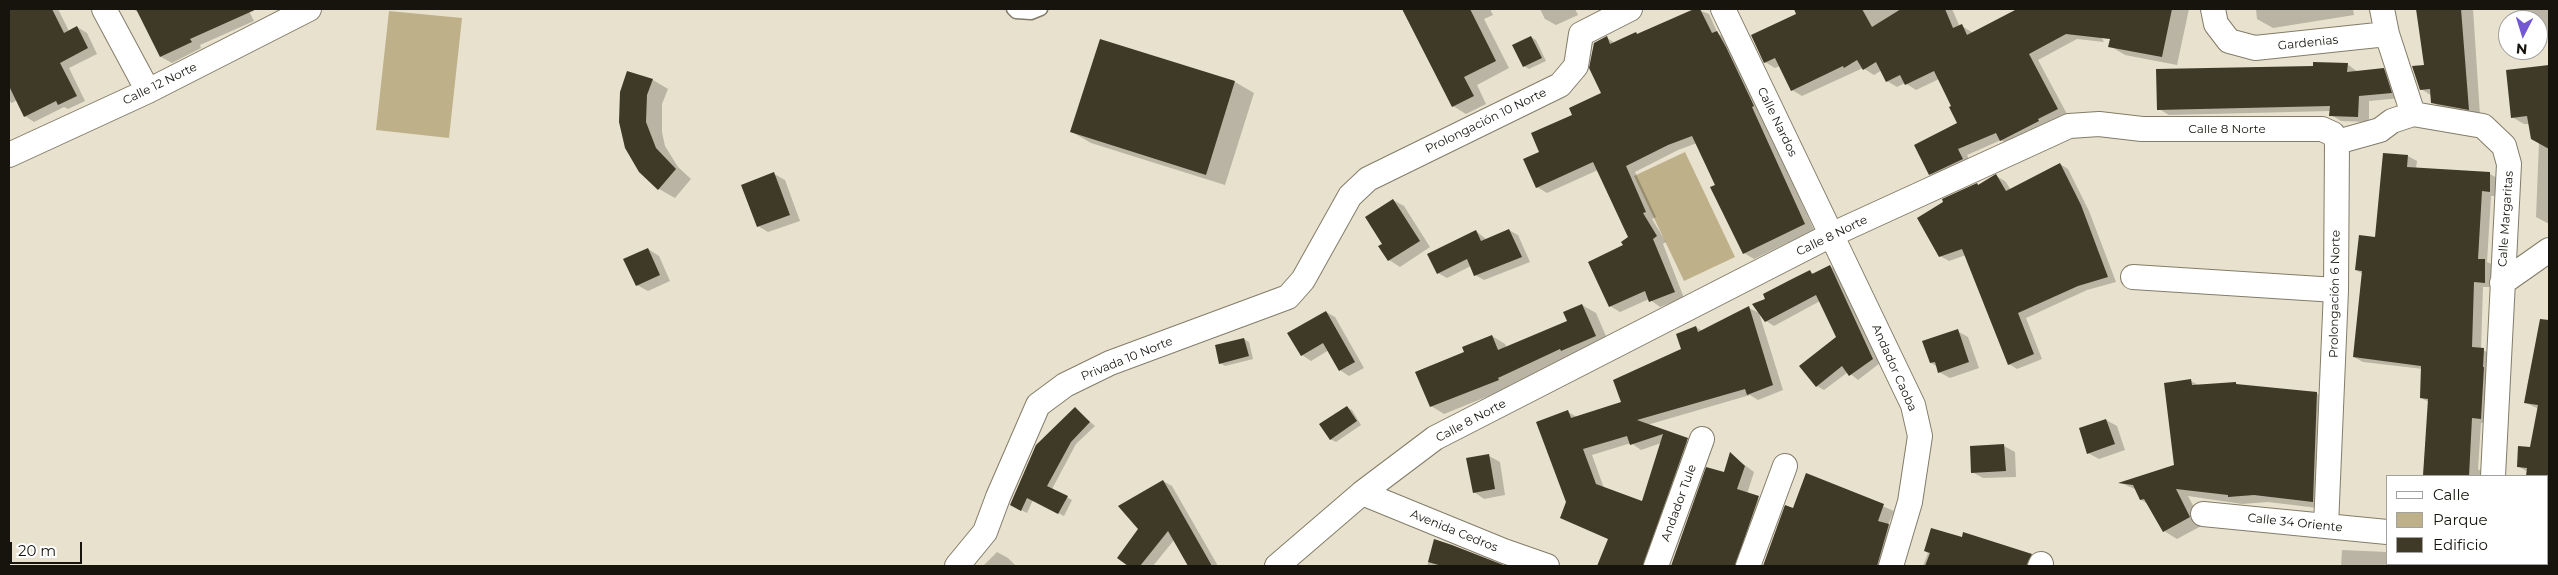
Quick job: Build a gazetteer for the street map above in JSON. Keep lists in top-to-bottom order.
{
  "streets": {
    "street": [
      "Gardenias",
      "Calle 12 Norte",
      "Prolongación 10 Norte",
      "Calle Nardos",
      "Calle 8 Norte",
      "Calle Margaritas",
      "Prolongación 6 Norte",
      "Privada 10 Norte",
      "Andador Caoba",
      "Andador Tule",
      "Calle 34 Oriente",
      "Avenida Cedros"
    ]
  },
  "crossings": [
    ["Prolongación 10 Norte", "Privada 10 Norte"],
    ["Calle Nardos", "Calle 8 Norte"],
    ["Calle Nardos", "Andador Caoba"],
    ["Calle 8 Norte", "Prolongación 6 Norte"],
    ["Calle 8 Norte", "Andador Caoba"],
    ["Calle 8 Norte", "Avenida Cedros"],
    ["Prolongación 6 Norte", "Calle 34 Oriente"]
  ],
  "legend": ["Calle", "Parque", "Edificio"],
  "scale_bar": "20 m",
  "north": "bottom"
}
